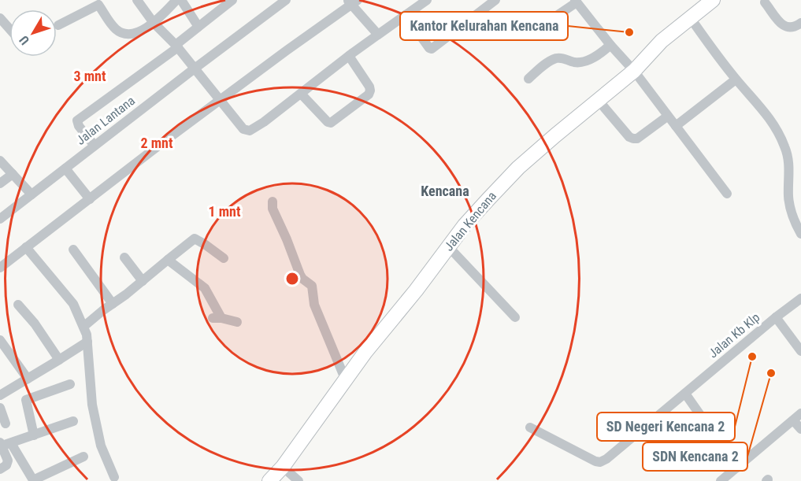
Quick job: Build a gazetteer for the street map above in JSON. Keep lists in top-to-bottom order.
{
  "streets": {
    "street": ["Jalan Lantana", "Jalan Kencana", "Jalan Kb Klp"]
  },
  "districts": ["Kencana"],
  "places": ["Kantor Kelurahan Kencana", "SD Negeri Kencana 2", "SDN Kencana 2"],
  "north": "bottom left",
  "rings": ["3 mnt", "2 mnt", "1 mnt"]
}
